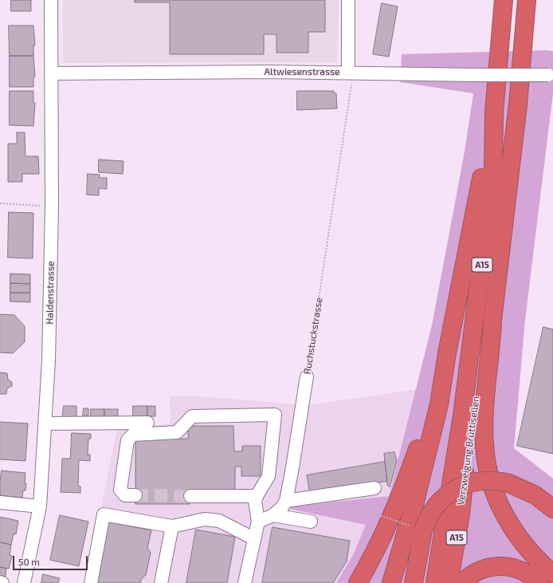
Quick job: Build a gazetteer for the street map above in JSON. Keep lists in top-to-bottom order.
{
  "streets": {
    "highway": ["A15", "Verzweigung Brüttisellen"],
    "street": ["Altwiesenstrasse", "Haldenstrasse", "Ruchstuckstrasse"]
  },
  "crossings": [
    ["Altwiesenstrasse", "Haldenstrasse"],
    ["Altwiesenstrasse", "Ruchstuckstrasse"],
    ["A15", "Verzweigung Brüttisellen"]
  ],
  "scale_bar": "50 m"
}
